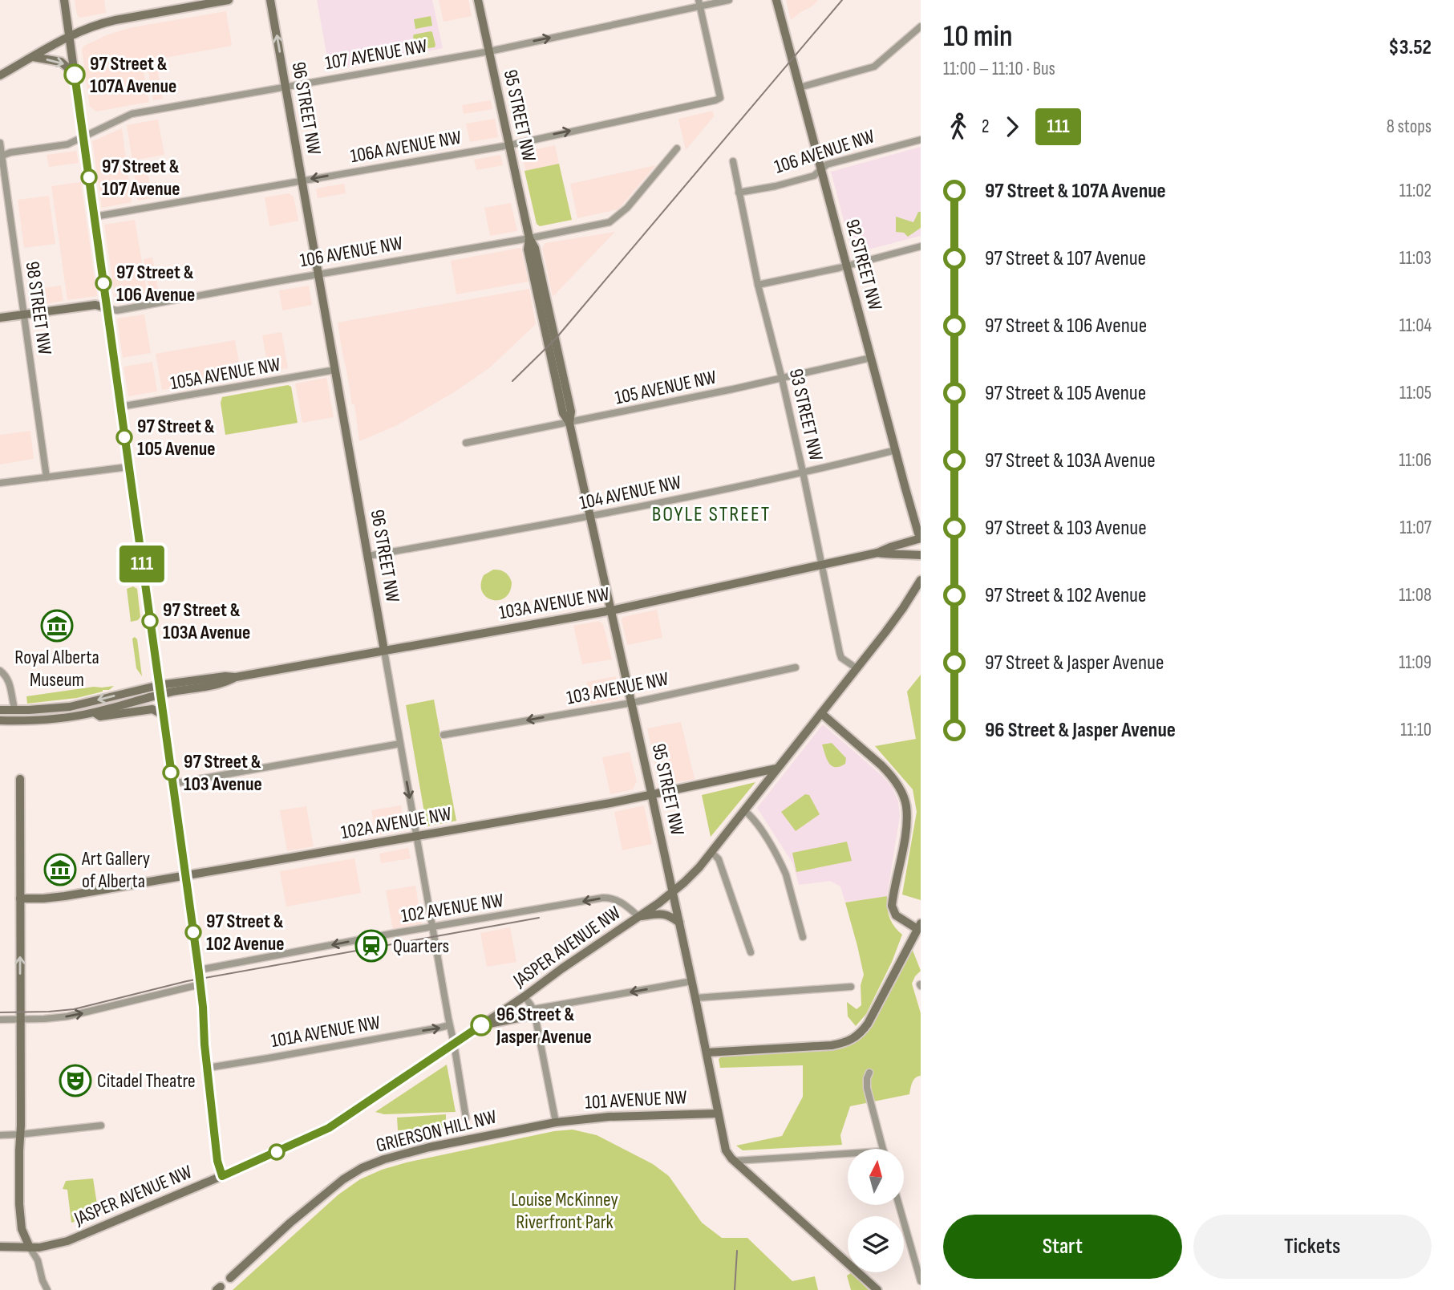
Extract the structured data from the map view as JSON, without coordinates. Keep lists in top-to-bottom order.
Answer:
{
  "streets": {
    "street": [
      "107 AVENUE NW",
      "96 STREET NW",
      "95 STREET NW",
      "106A AVENUE NW",
      "106 AVENUE NW",
      "92 STREET NW",
      "98 STREET NW",
      "105A AVENUE NW",
      "105 AVENUE NW",
      "93 STREET NW",
      "104 AVENUE NW",
      "103A AVENUE NW",
      "103 AVENUE NW",
      "102A AVENUE NW",
      "102 AVENUE NW",
      "JASPER AVENUE NW",
      "101A AVENUE NW",
      "101 AVENUE NW",
      "GRIERSON HILL NW"
    ]
  },
  "crossings": [
    ["107 AVENUE NW", "96 STREET NW"],
    ["107 AVENUE NW", "95 STREET NW"],
    ["107 AVENUE NW", "106A AVENUE NW"],
    ["107 AVENUE NW", "98 STREET NW"],
    ["96 STREET NW", "106A AVENUE NW"],
    ["96 STREET NW", "106 AVENUE NW"],
    ["96 STREET NW", "105A AVENUE NW"],
    ["96 STREET NW", "104 AVENUE NW"],
    ["96 STREET NW", "103A AVENUE NW"],
    ["96 STREET NW", "102A AVENUE NW"],
    ["96 STREET NW", "102 AVENUE NW"],
    ["96 STREET NW", "JASPER AVENUE NW"],
    ["96 STREET NW", "101A AVENUE NW"],
    ["95 STREET NW", "106A AVENUE NW"],
    ["95 STREET NW", "106 AVENUE NW"],
    ["95 STREET NW", "105 AVENUE NW"],
    ["95 STREET NW", "104 AVENUE NW"],
    ["95 STREET NW", "103A AVENUE NW"],
    ["95 STREET NW", "103 AVENUE NW"],
    ["95 STREET NW", "102A AVENUE NW"],
    ["95 STREET NW", "JASPER AVENUE NW"],
    ["95 STREET NW", "101 AVENUE NW"],
    ["106 AVENUE NW", "92 STREET NW"],
    ["106 AVENUE NW", "98 STREET NW"],
    ["106 AVENUE NW", "93 STREET NW"],
    ["92 STREET NW", "105 AVENUE NW"],
    ["92 STREET NW", "104 AVENUE NW"],
    ["92 STREET NW", "103A AVENUE NW"],
    ["105 AVENUE NW", "93 STREET NW"],
    ["93 STREET NW", "104 AVENUE NW"],
    ["93 STREET NW", "103A AVENUE NW"],
    ["93 STREET NW", "JASPER AVENUE NW"],
    ["102A AVENUE NW", "JASPER AVENUE NW"],
    ["102 AVENUE NW", "JASPER AVENUE NW"],
    ["101 AVENUE NW", "GRIERSON HILL NW"]
  ],
  "one_way": ["103 AVENUE NW", "102 AVENUE NW", "101A AVENUE NW"],
  "districts": ["BOYLE STREET"],
  "parks": ["Louise McKinney Riverfront Park"],
  "places": {
    "other": [
      "97 Street & 107A Avenue",
      "97 Street & 107 Avenue",
      "97 Street & 106 Avenue",
      "97 Street & 105 Avenue",
      "97 Street & 103A Avenue",
      "97 Street & 103 Avenue",
      "97 Street & 102 Avenue",
      "96 Street & Jasper Avenue"
    ],
    "museum": ["Royal Alberta Museum", "Art Gallery of Alberta"],
    "station": ["Quarters"],
    "theatre": ["Citadel Theatre"]
  },
  "lines": ["bus line 111"],
  "north": "top",
  "page": {
    "on_map": "111",
    "heading": ["10 min", "11:00 – 11:10 · Bus", "$3.52"],
    "legs": ["2", "111", "8 stops"],
    "list": [
      {
        "name": "97 Street & 107A Avenue",
        "value": "11:02"
      },
      {
        "name": "97 Street & 107 Avenue",
        "value": "11:03"
      },
      {
        "name": "97 Street & 106 Avenue",
        "value": "11:04"
      },
      {
        "name": "97 Street & 105 Avenue",
        "value": "11:05"
      },
      {
        "name": "97 Street & 103A Avenue",
        "value": "11:06"
      },
      {
        "name": "97 Street & 103 Avenue",
        "value": "11:07"
      },
      {
        "name": "97 Street & 102 Avenue",
        "value": "11:08"
      },
      {
        "name": "97 Street & Jasper Avenue",
        "value": "11:09"
      },
      {
        "name": "96 Street & Jasper Avenue",
        "value": "11:10"
      }
    ],
    "buttons": ["Start", "Tickets"]
  }
}
